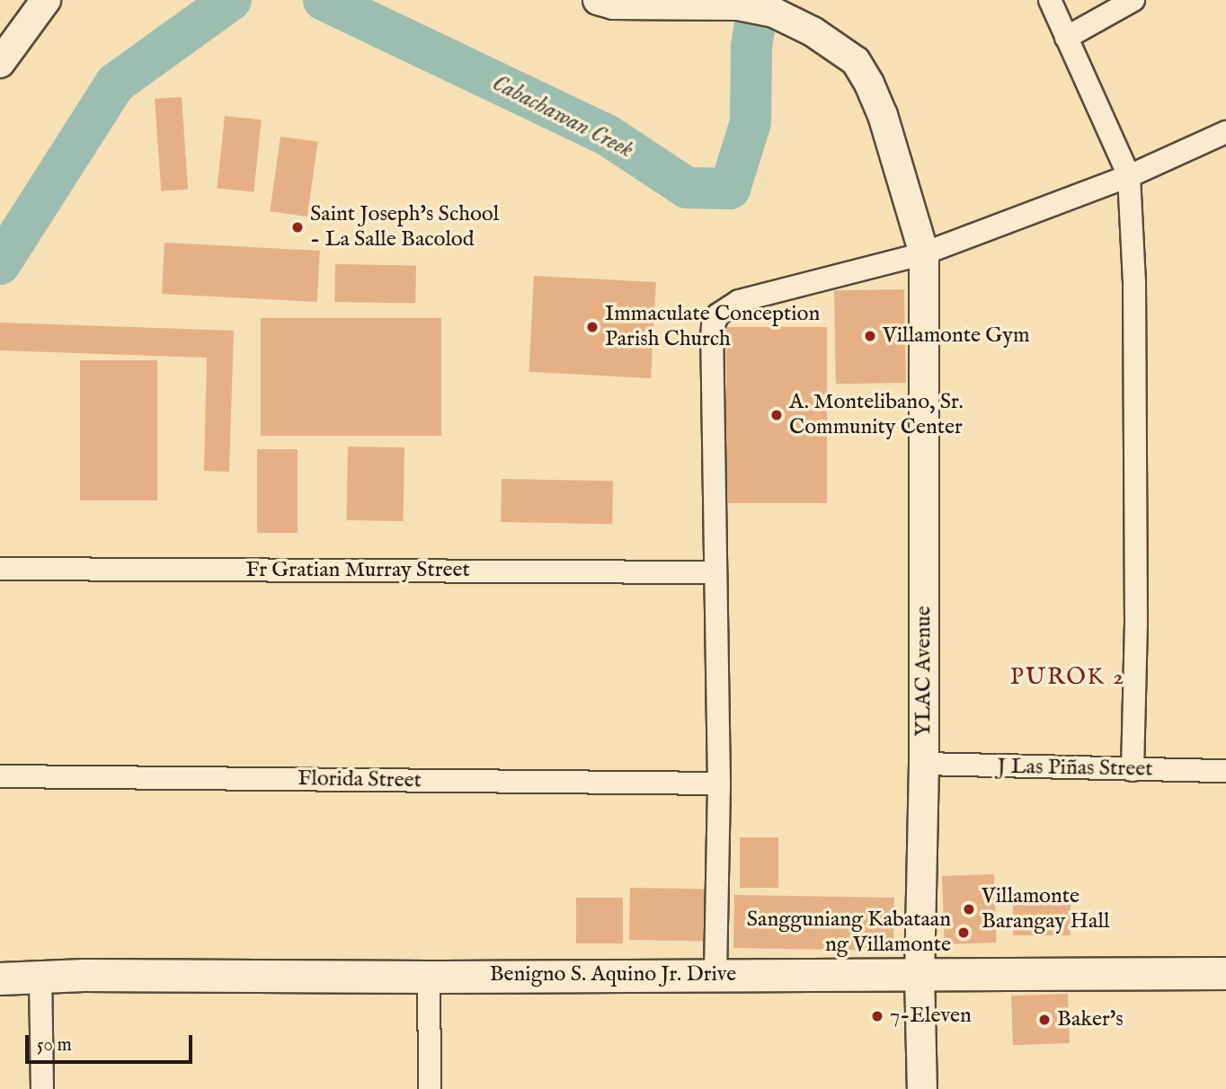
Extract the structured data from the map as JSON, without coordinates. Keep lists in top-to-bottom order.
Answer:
{
  "streets": {
    "main road": ["Benigno S. Aquino Jr. Drive"],
    "street": [
      "Fr Gratian Murray Street",
      "YLAC Avenue",
      "J Las Piñas Street",
      "Florida Street"
    ]
  },
  "crossings": [
    ["YLAC Avenue", "J Las Piñas Street"],
    ["YLAC Avenue", "Benigno S. Aquino Jr. Drive"]
  ],
  "districts": ["PUROK 2"],
  "water": ["Cabachawan Creek"],
  "places": [
    "Saint Joseph's School - La Salle Bacolod",
    "Immaculate Conception Parish Church",
    "Villamonte Gym",
    "A. Montelibano, Sr. Community Center",
    "Villamonte Barangay Hall",
    "Sangguniang Kabataan ng Villamonte",
    "7-Eleven",
    "Baker's"
  ],
  "scale_bar": "50 m"
}
